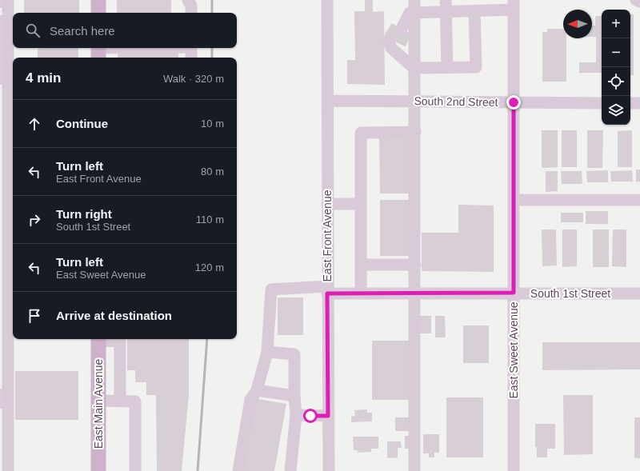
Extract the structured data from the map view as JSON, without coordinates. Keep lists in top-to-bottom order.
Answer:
{
  "streets": {
    "main road": ["East Main Avenue"],
    "street": [
      "South 2nd Street",
      "East Front Avenue",
      "South 1st Street",
      "East Sweet Avenue"
    ]
  },
  "crossings": [
    ["South 2nd Street", "East Front Avenue"],
    ["South 2nd Street", "East Sweet Avenue"],
    ["East Front Avenue", "South 1st Street"],
    ["South 1st Street", "East Sweet Avenue"]
  ],
  "north": "left",
  "page": {
    "map_buttons": ["+", "−"],
    "search": "Search here",
    "heading": ["4 min", "Walk · 320 m"],
    "list": [
      ["Continue", "10 m"],
      ["Turn left", "East Front Avenue", "80 m"],
      ["Turn right", "South 1st Street", "110 m"],
      ["Turn left", "East Sweet Avenue", "120 m"],
      "Arrive at destination"
    ]
  }
}
